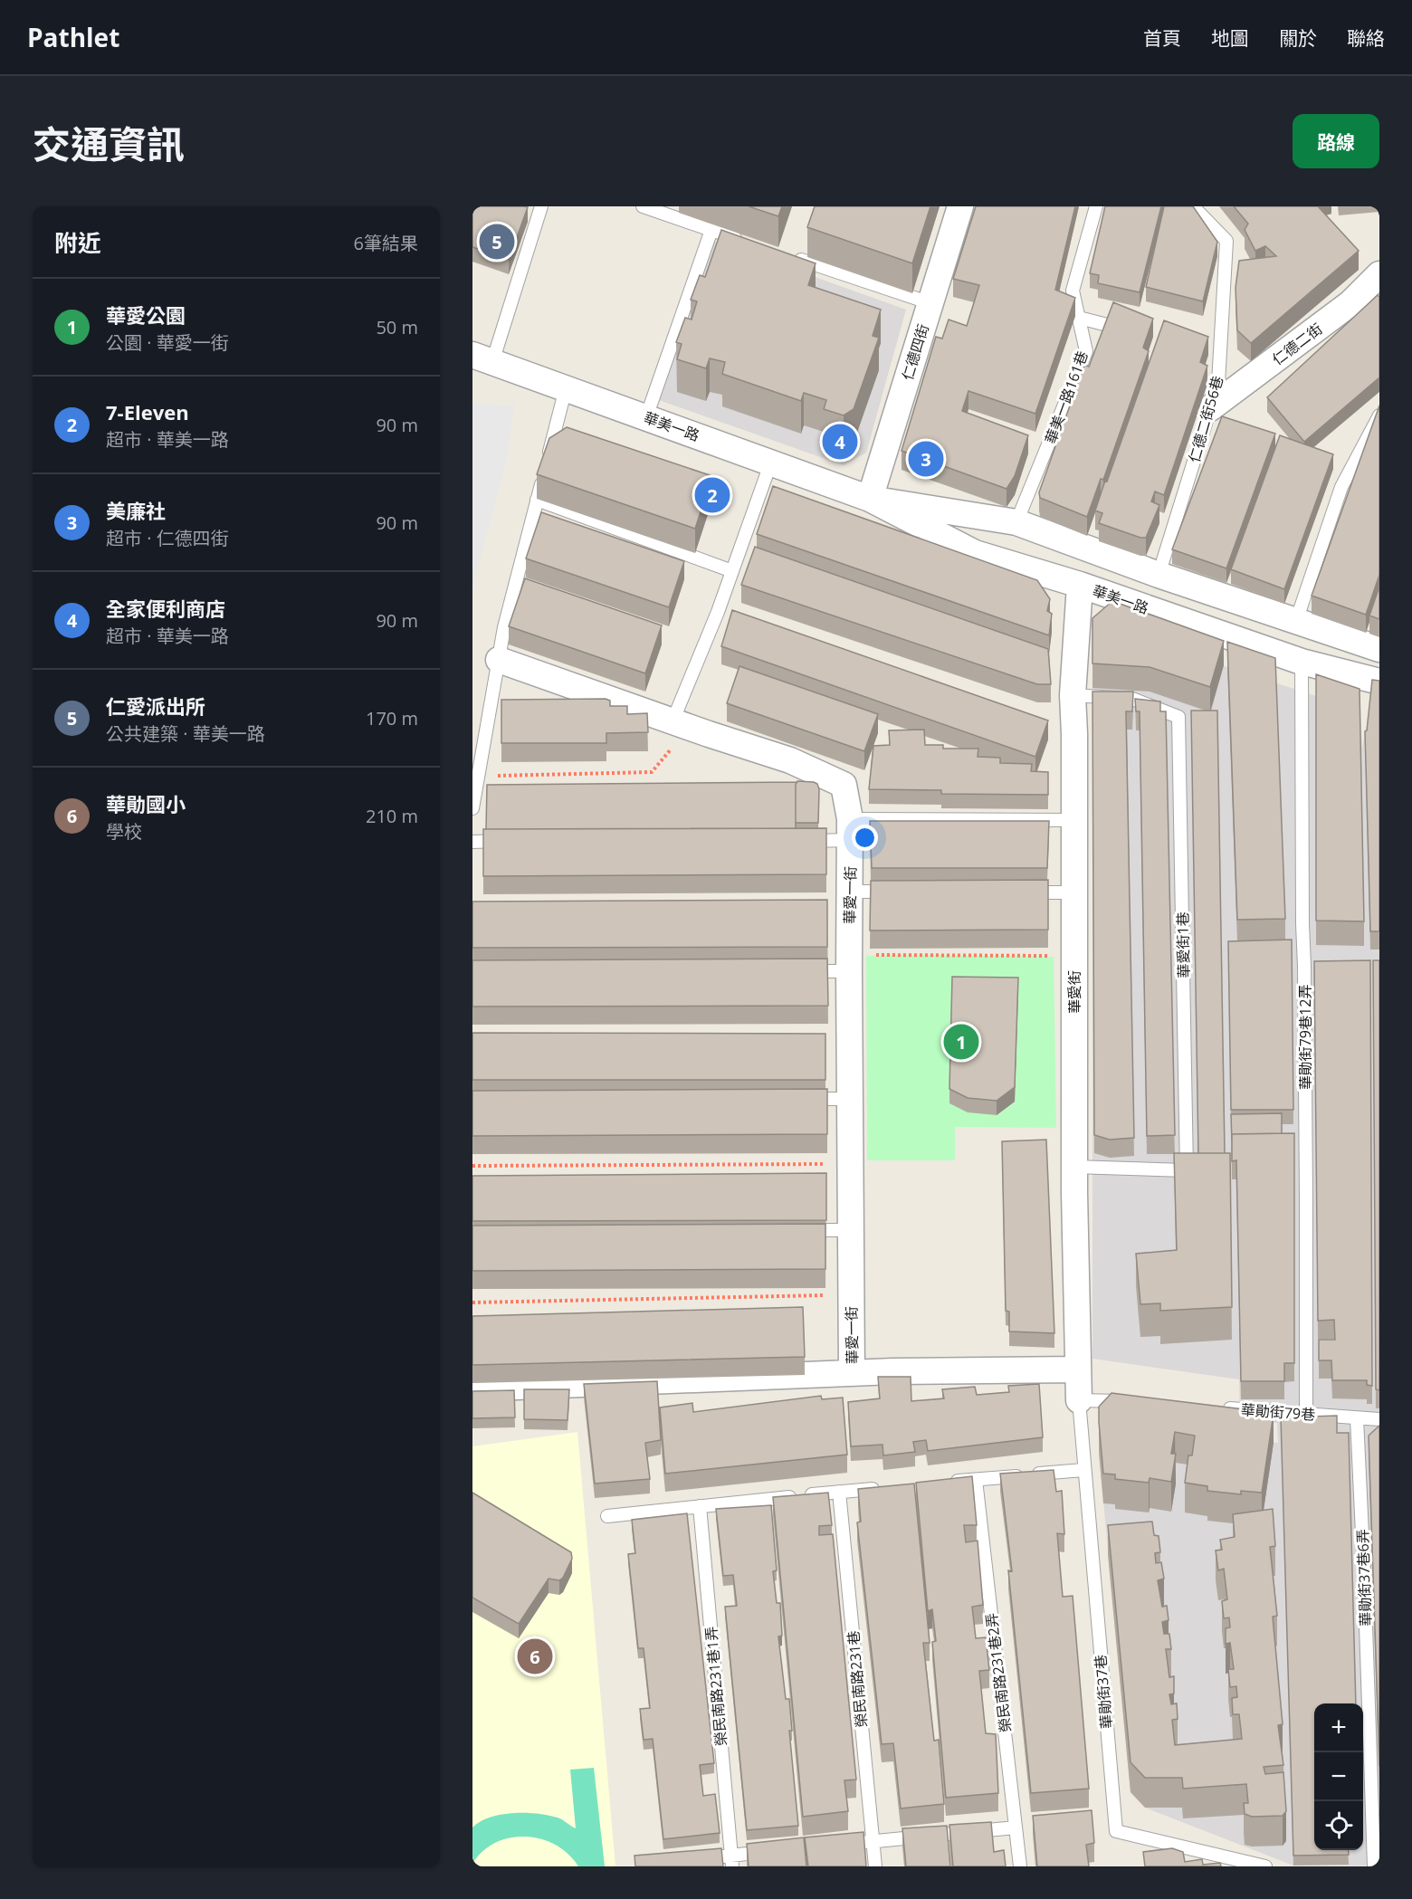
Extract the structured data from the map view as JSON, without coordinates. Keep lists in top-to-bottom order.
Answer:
{
  "streets": {
    "street": [
      "仁德二街",
      "仁德四街",
      "華美一路",
      "華愛一街",
      "華愛街"
    ],
    "lane": [
      "華美一路161巷",
      "仁德二街56巷",
      "華愛街1巷",
      "華勛街79巷12弄",
      "華勛街79巷",
      "華勛街37巷6弄",
      "榮民南路231巷2弄",
      "榮民南路231巷",
      "榮民南路231巷1弄",
      "華勛街37巷"
    ]
  },
  "crossings": [
    ["仁德二街", "仁德二街56巷"],
    ["仁德四街", "華美一路"],
    ["華美一路161巷", "華美一路"],
    ["仁德二街56巷", "華美一路"],
    ["華美一路", "華愛街"],
    ["華美一路", "華勛街79巷12弄"],
    ["華愛一街", "華愛街"],
    ["華愛街1巷", "華愛街"],
    ["華愛街", "華勛街37巷"],
    ["華勛街79巷12弄", "華勛街79巷"],
    ["華勛街79巷", "華勛街37巷6弄"]
  ],
  "page": {
    "header": "Pathlet",
    "nav": [
      "首頁",
      "地圖",
      "關於",
      "聯絡"
    ],
    "title": "交通資訊",
    "buttons": "路線",
    "heading": ["附近", "6筆結果"],
    "pins": [
      "5",
      "4",
      "3",
      "2",
      "1",
      "6"
    ],
    "list": [
      {
        "mark": "1",
        "name": "華愛公園",
        "note": "公園 · 華愛一街",
        "value": "50 m"
      },
      {
        "mark": "2",
        "name": "7-Eleven",
        "note": "超市 · 華美一路",
        "value": "90 m"
      },
      {
        "mark": "3",
        "name": "美廉社",
        "note": "超市 · 仁德四街",
        "value": "90 m"
      },
      {
        "mark": "4",
        "name": "全家便利商店",
        "note": "超市 · 華美一路",
        "value": "90 m"
      },
      {
        "mark": "5",
        "name": "仁愛派出所",
        "note": "公共建築 · 華美一路",
        "value": "170 m"
      },
      {
        "mark": "6",
        "name": "華勛國小",
        "note": "學校",
        "value": "210 m"
      }
    ],
    "map_buttons": ["+", "−"]
  }
}
